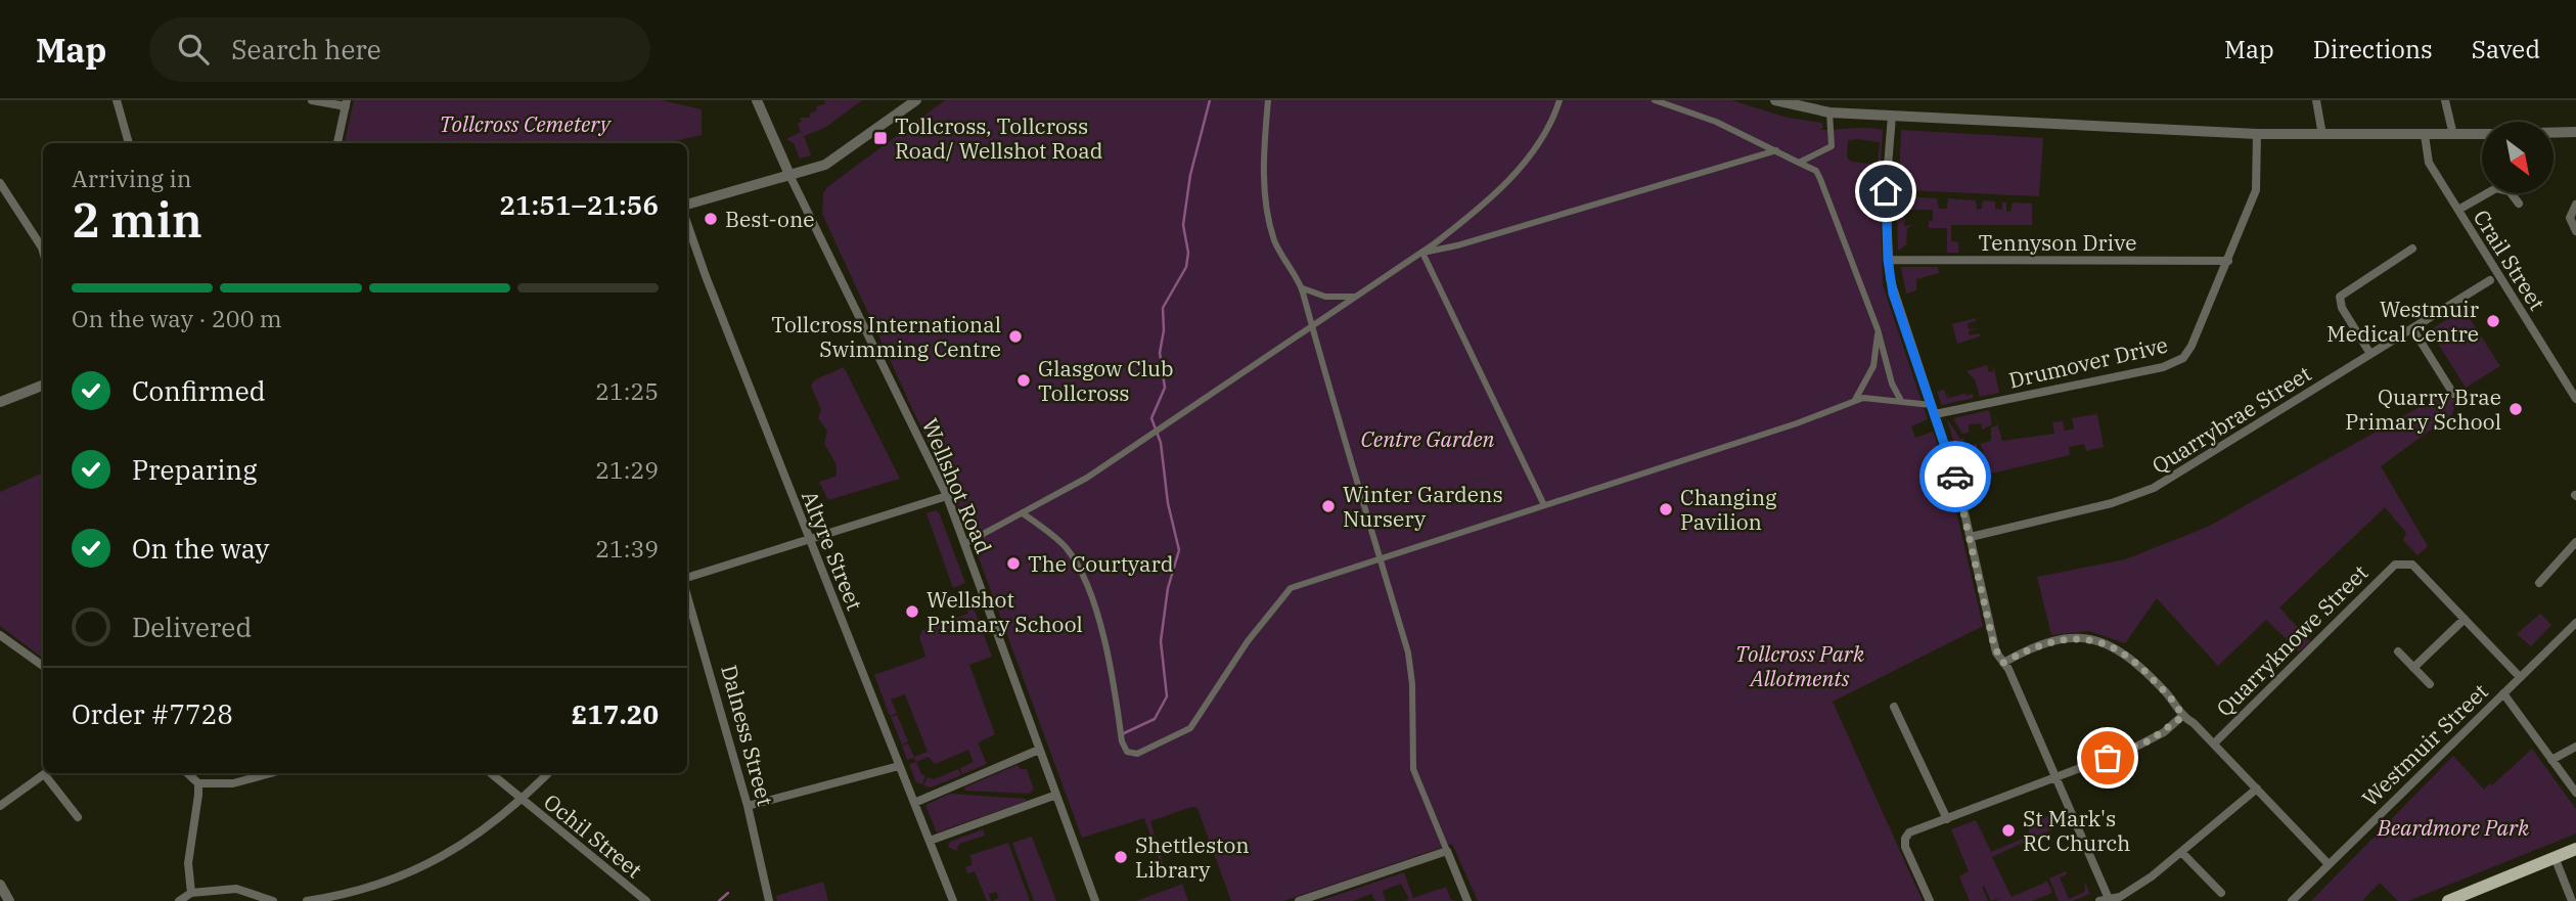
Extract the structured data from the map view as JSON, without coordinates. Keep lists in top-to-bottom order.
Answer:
{
  "streets": {
    "street": [
      "Tennyson Drive",
      "Crail Street",
      "Drumover Drive",
      "Quarrybrae Street",
      "Wellshot Road",
      "Altyre Street",
      "Quarryknowe Street",
      "Dalness Street",
      "Westmuir Street",
      "Ochil Street"
    ]
  },
  "crossings": [
    ["Tennyson Drive", "Drumover Drive"],
    ["Quarryknowe Street", "Westmuir Street"]
  ],
  "parks": [
    "Tollcross Cemetery",
    "Centre Garden",
    "Tollcross Park Allotments",
    "Beardmore Park"
  ],
  "places": {
    "transit": ["Tollcross, Tollcross Road/ Wellshot Road"],
    "other": [
      "Best-one",
      "Westmuir Medical Centre",
      "Tollcross International Swimming Centre",
      "Glasgow Club Tollcross",
      "Quarry Brae Primary School",
      "Winter Gardens Nursery",
      "Changing Pavilion",
      "The Courtyard",
      "Wellshot Primary School",
      "St Mark's RC Church",
      "Shettleston Library"
    ]
  },
  "north": "bottom right",
  "page": {
    "header": "Map",
    "search": "Search here",
    "nav": ["Map", "Directions", "Saved"],
    "heading": ["2 min", "Arriving in", "21:51–21:56"],
    "panel": ["Order #7728", "£17.20"],
    "bar": "On the way · 200 m",
    "list": [
      ["Confirmed", "21:25"],
      ["Preparing", "21:29"],
      ["On the way", "21:39"],
      "Delivered"
    ]
  }
}
